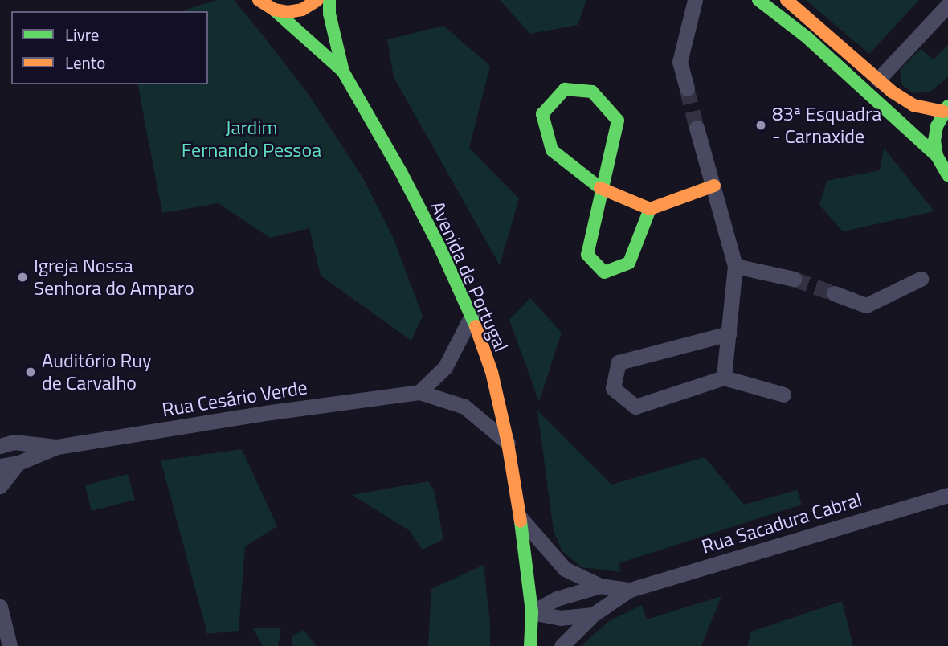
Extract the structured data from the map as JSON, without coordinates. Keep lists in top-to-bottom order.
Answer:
{
  "streets": {
    "street": ["Avenida de Portugal", "Rua Cesário Verde", "Rua Sacadura Cabral"]
  },
  "crossings": [
    ["Avenida de Portugal", "Rua Cesário Verde"],
    ["Avenida de Portugal", "Rua Sacadura Cabral"]
  ],
  "parks": ["Jardim Fernando Pessoa"],
  "places": ["83ª Esquadra - Carnaxide", "Igreja Nossa Senhora do Amparo", "Auditório Ruy de Carvalho"],
  "legend": ["Livre", "Lento"]
}
